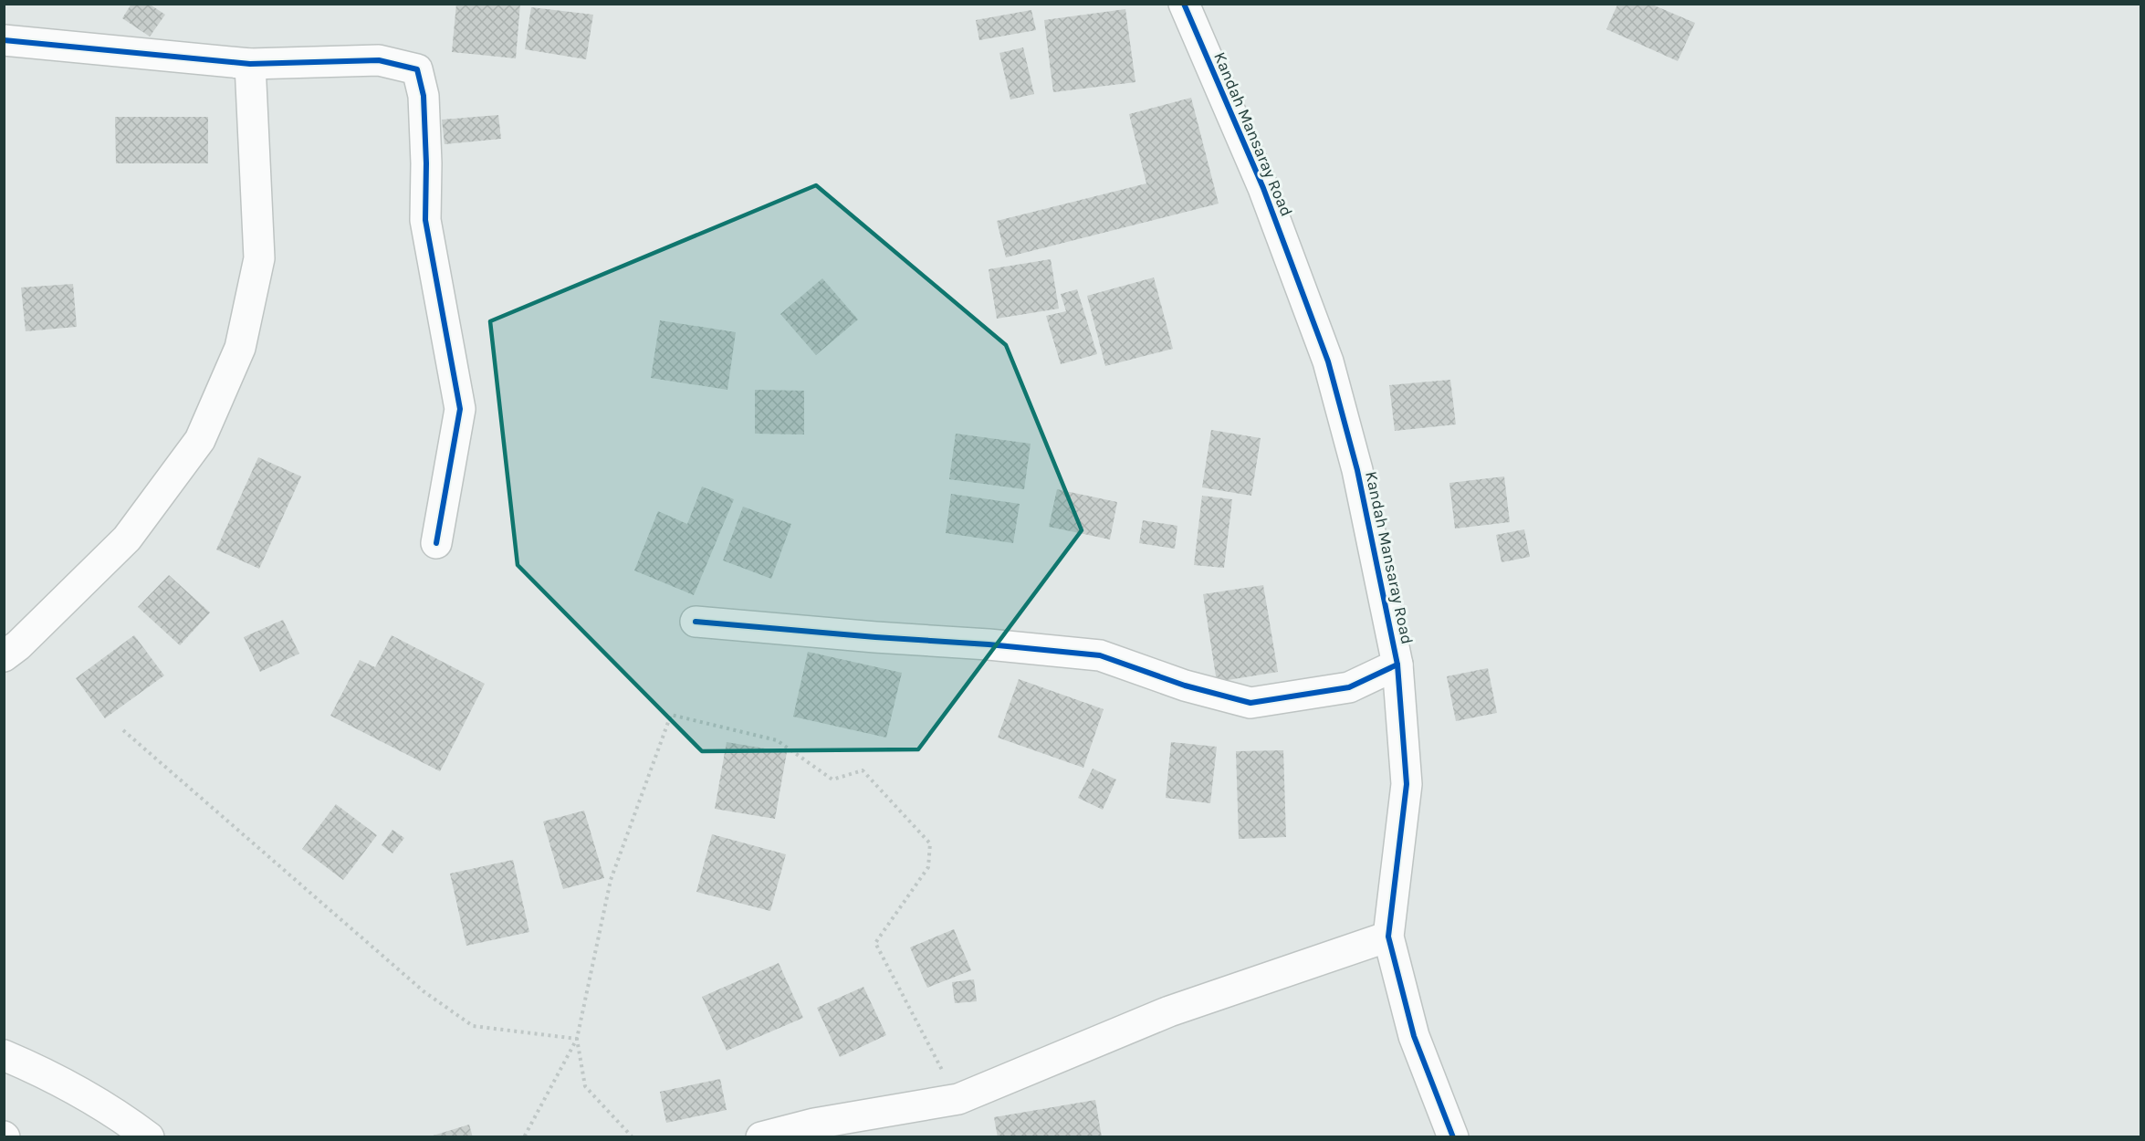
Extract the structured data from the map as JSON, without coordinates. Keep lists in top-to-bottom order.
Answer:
{
  "streets": {
    "street": ["Kandah Mansaray Road"]
  }
}
